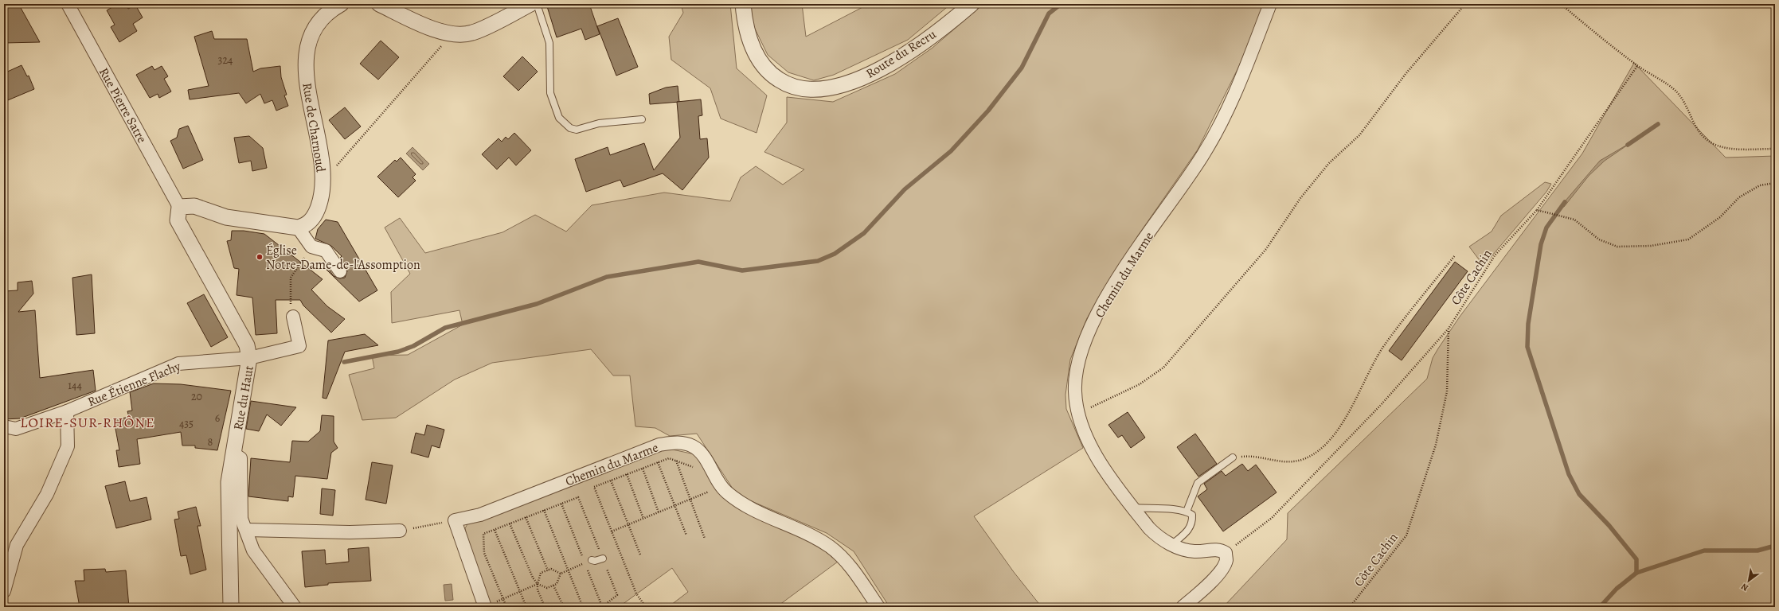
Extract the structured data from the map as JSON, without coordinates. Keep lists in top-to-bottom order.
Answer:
{
  "streets": {
    "street": [
      "Route du Recru",
      "Rue Pierre Satre",
      "Rue de Charnoud",
      "Chemin du Marme",
      "Rue Étienne Flachy",
      "Rue du Haut"
    ],
    "path": ["Côte Cachin"]
  },
  "crossings": [
    ["Rue Pierre Satre", "Rue du Haut"],
    ["Rue Étienne Flachy", "Rue du Haut"]
  ],
  "districts": ["LOIRE-SUR-RHÔNE"],
  "places": ["Église Notre-Dame-de-l'Assomption"],
  "house_numbers": [
    "324",
    "144",
    "20",
    "6",
    "435",
    "8"
  ],
  "north": "bottom left"
}
